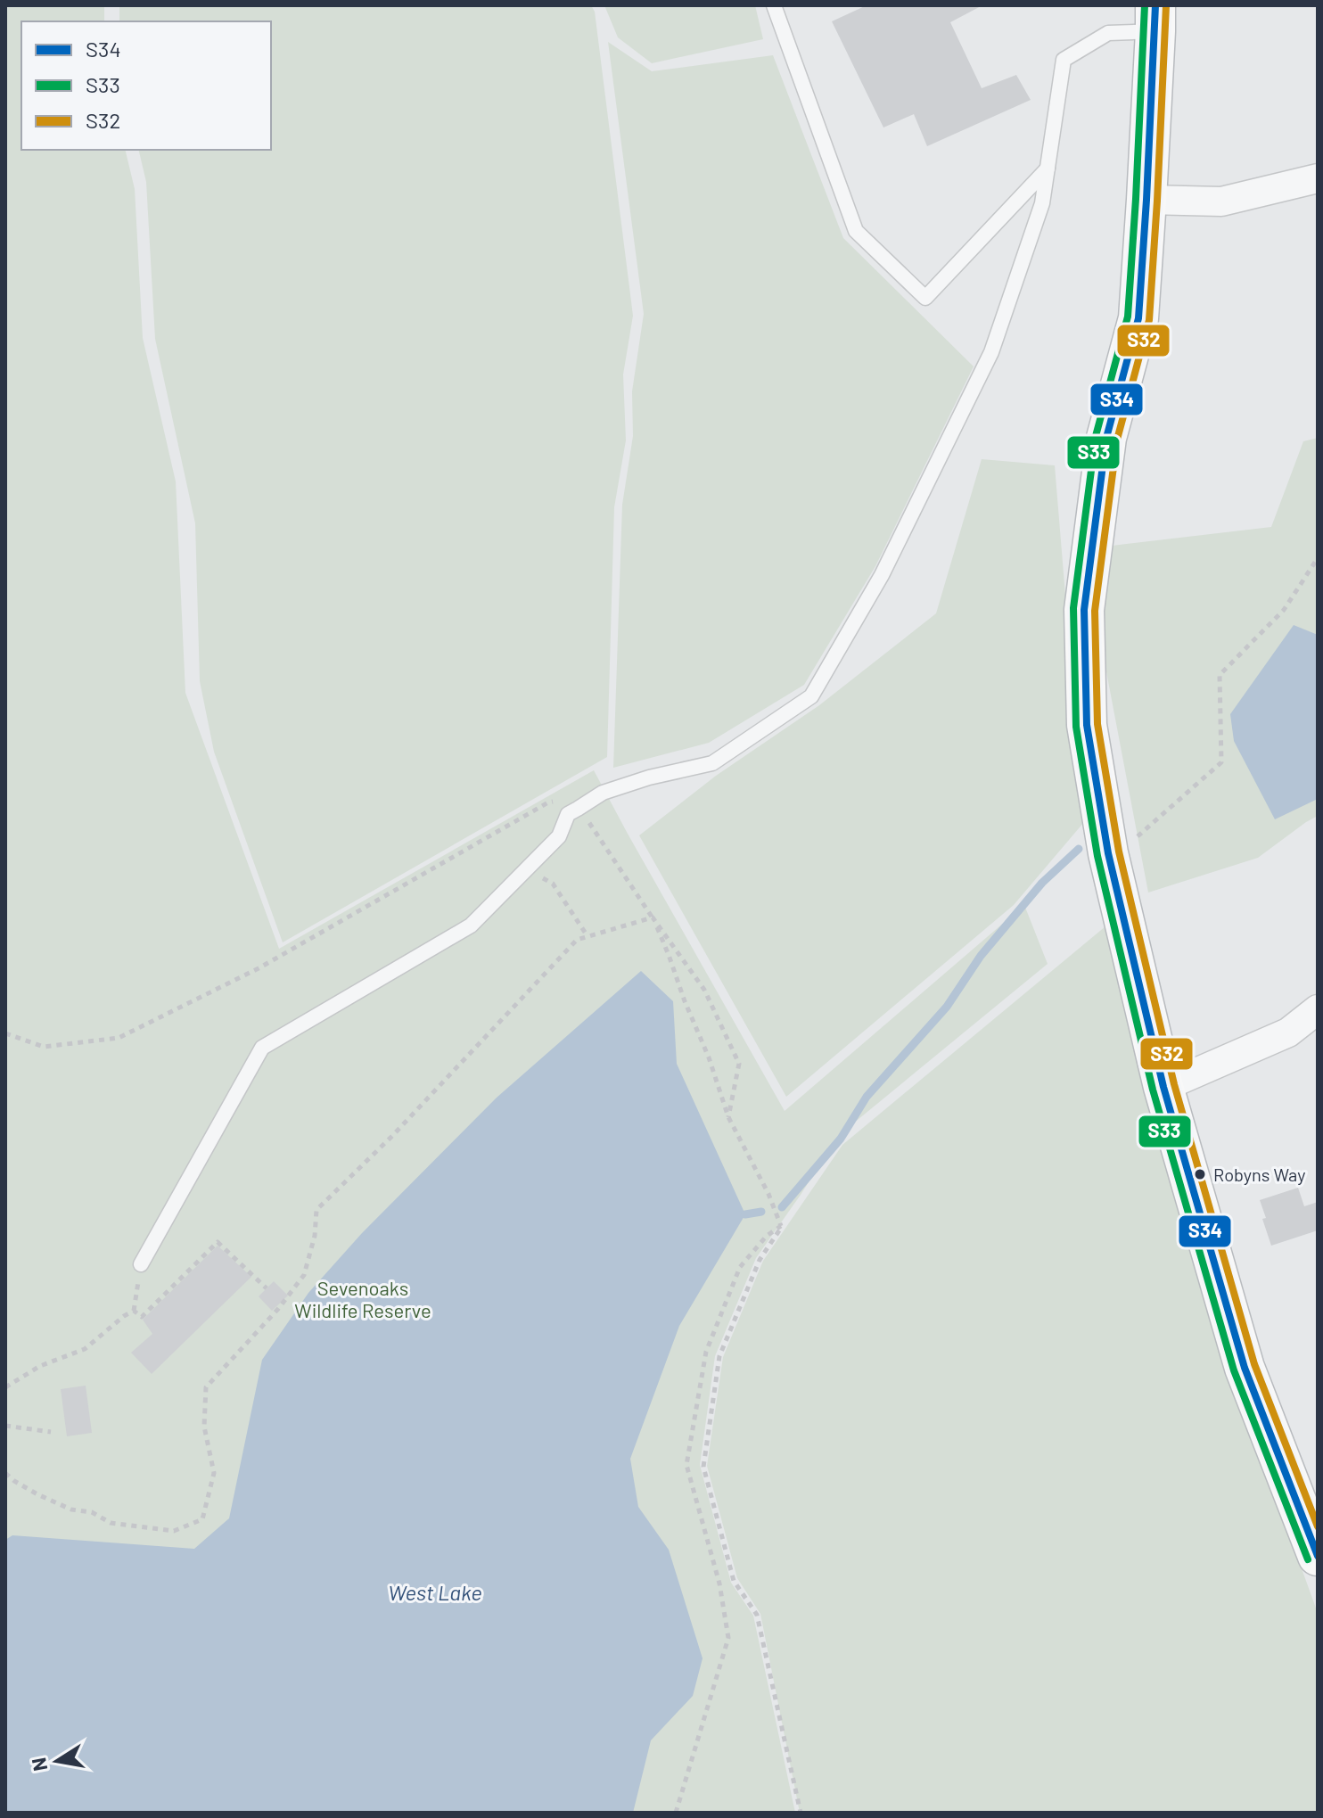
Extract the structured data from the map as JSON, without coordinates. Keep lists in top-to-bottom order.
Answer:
{
  "water": ["West Lake"],
  "parks": ["Sevenoaks Wildlife Reserve"],
  "places": ["Robyns Way"],
  "lines": ["transit line S34", "transit line S33", "transit line S32"],
  "legend": ["S34", "S33", "S32"],
  "north": "left"
}
